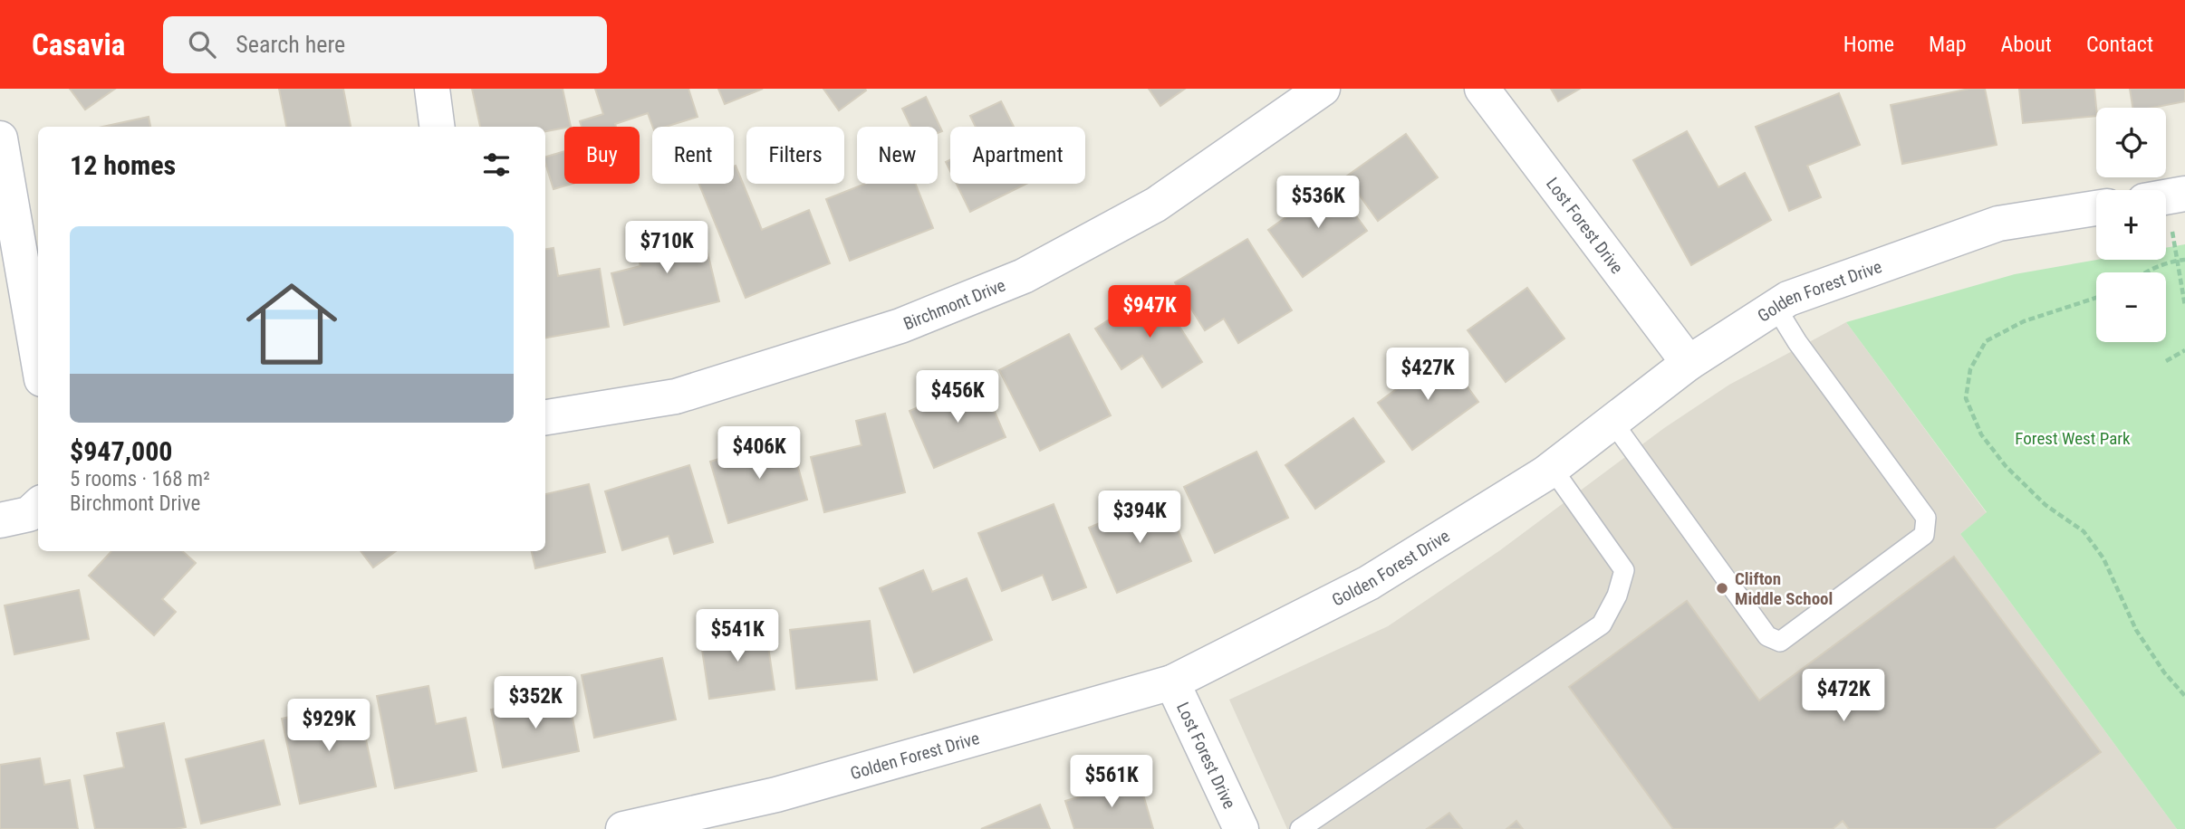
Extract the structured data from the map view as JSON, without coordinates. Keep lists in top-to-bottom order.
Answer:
{
  "streets": {
    "street": ["Lost Forest Drive", "Golden Forest Drive", "Birchmont Drive"]
  },
  "crossings": [
    ["Lost Forest Drive", "Golden Forest Drive"]
  ],
  "parks": ["Forest West Park"],
  "places": ["Clifton Middle School"],
  "page": {
    "header": "Casavia",
    "search": "Search here",
    "nav": [
      "Home",
      "Map",
      "About",
      "Contact"
    ],
    "map_buttons": ["+", "−"],
    "chip": [
      "Buy",
      "Rent",
      "Filters",
      "New",
      "Apartment"
    ],
    "heading": "12 homes",
    "price": [
      "$536K",
      "$710K",
      "$947K",
      "$427K",
      "$456K",
      "$406K",
      "$394K",
      "$541K",
      "$472K",
      "$352K",
      "$929K",
      "$561K"
    ],
    "list": [
      {
        "name": "$947,000",
        "note": "5 rooms · 168 m² · Birchmont Drive"
      }
    ]
  }
}
